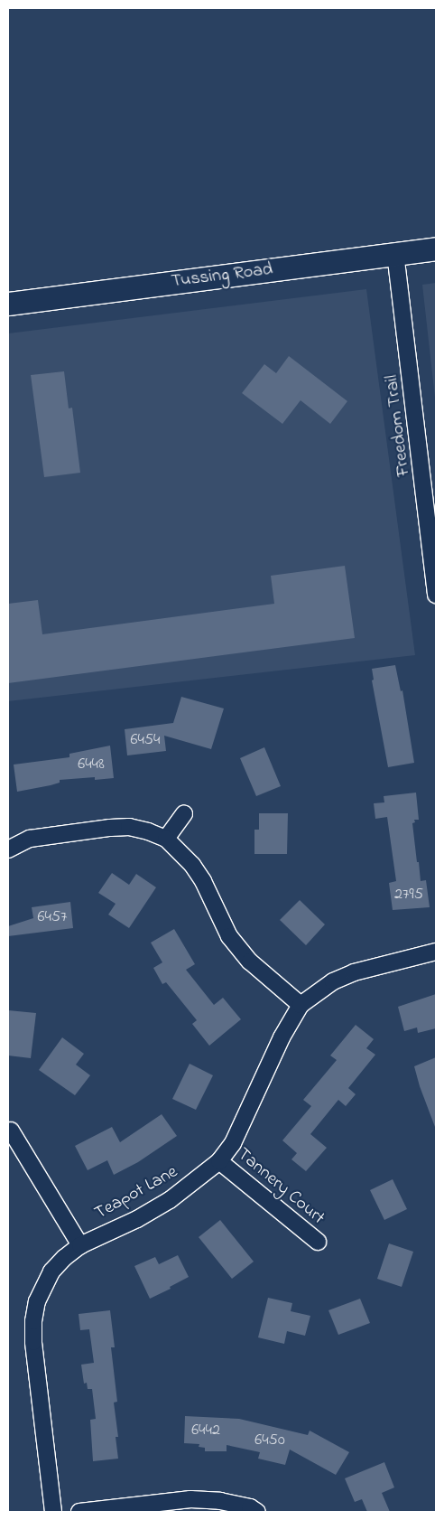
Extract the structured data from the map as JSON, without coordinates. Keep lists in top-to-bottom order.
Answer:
{
  "streets": {
    "main road": ["Tussing Road"],
    "street": ["Freedom Trail", "Tannery Court", "Teapot Lane"]
  },
  "crossings": [
    ["Tussing Road", "Freedom Trail"],
    ["Tannery Court", "Teapot Lane"]
  ],
  "house_numbers": [
    "6454",
    "6448",
    "2795",
    "6457",
    "6442",
    "6450"
  ]
}
